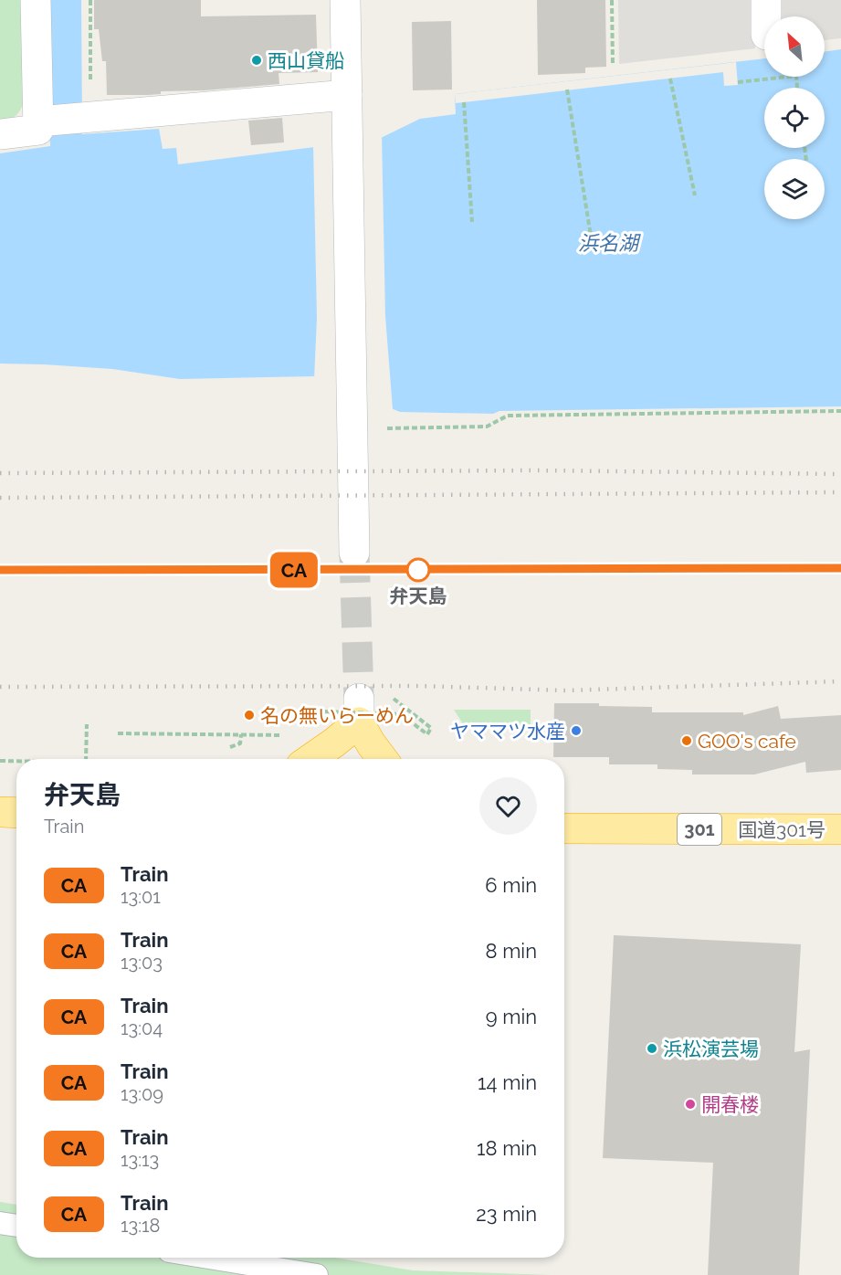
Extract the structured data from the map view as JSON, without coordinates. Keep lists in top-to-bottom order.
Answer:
{
  "streets": {
    "highway": ["301", "国道301号"]
  },
  "water": ["浜名湖"],
  "places": [
    "西山貸船",
    "弁天島",
    "名の無いらーめん",
    "ヤママツ水産",
    "GOO's cafe",
    "浜松演芸場",
    "開春楼"
  ],
  "north": "top left",
  "page": {
    "on_map": "CA",
    "heading": ["弁天島", "Train"],
    "list": [
      {
        "mark": "CA",
        "name": "Train",
        "note": "13:01",
        "value": "6 min"
      },
      {
        "mark": "CA",
        "name": "Train",
        "note": "13:03",
        "value": "8 min"
      },
      {
        "mark": "CA",
        "name": "Train",
        "note": "13:04",
        "value": "9 min"
      },
      {
        "mark": "CA",
        "name": "Train",
        "note": "13:09",
        "value": "14 min"
      },
      {
        "mark": "CA",
        "name": "Train",
        "note": "13:13",
        "value": "18 min"
      },
      {
        "mark": "CA",
        "name": "Train",
        "note": "13:18",
        "value": "23 min"
      }
    ]
  }
}
